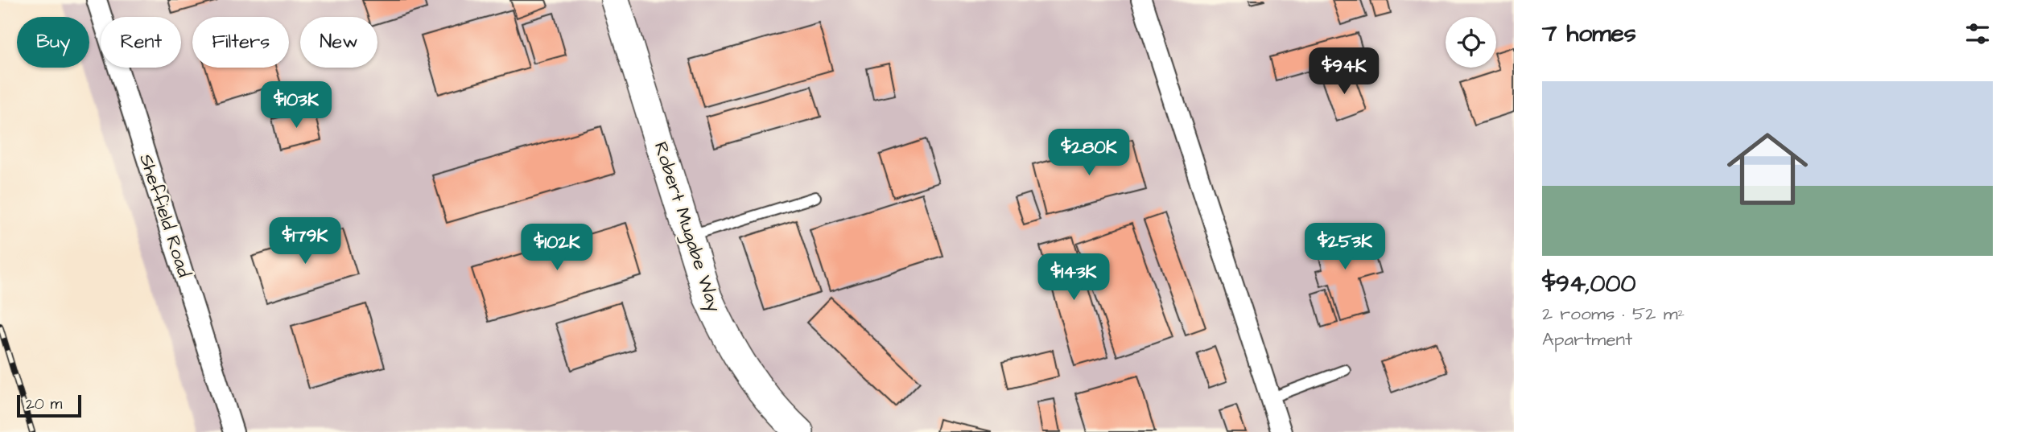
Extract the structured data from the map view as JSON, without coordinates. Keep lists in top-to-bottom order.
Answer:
{
  "streets": {
    "street": ["Sheffield Road", "Robert Mugabe Way"]
  },
  "scale_bar": "20 m",
  "page": {
    "heading": "7 homes",
    "chip": [
      "Buy",
      "Rent",
      "Filters",
      "New"
    ],
    "price": [
      "$94K",
      "$103K",
      "$280K",
      "$179K",
      "$253K",
      "$102K",
      "$143K"
    ],
    "list": [
      {
        "name": "$94,000",
        "note": "2 rooms · 52 m² · Apartment"
      }
    ],
    "scale": "20 m"
  }
}
